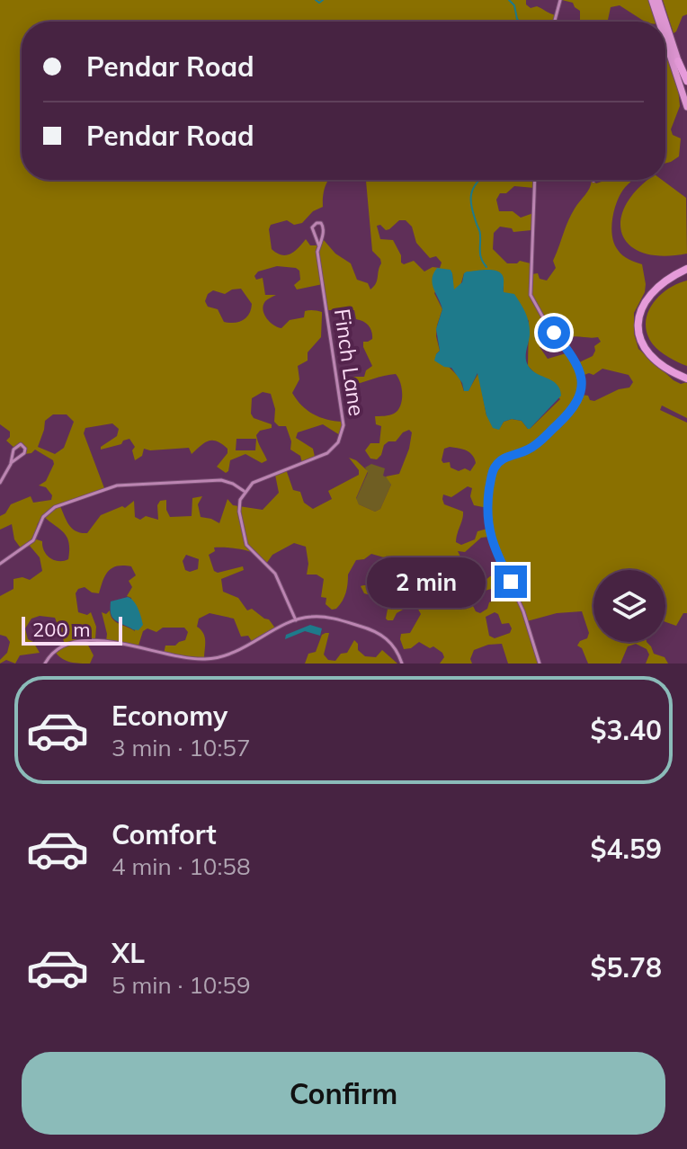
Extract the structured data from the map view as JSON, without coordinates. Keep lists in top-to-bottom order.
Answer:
{
  "streets": {
    "street": ["Finch Lane"]
  },
  "scale_bar": "200 m",
  "page": {
    "banner": ["Pendar Road", "Pendar Road"],
    "bubble": "2 min",
    "scale": "200 m",
    "list": [
      {
        "name": "Economy",
        "note": "3 min · 10:57",
        "value": "$3.40"
      },
      {
        "name": "Comfort",
        "note": "4 min · 10:58",
        "value": "$4.59"
      },
      {
        "name": "XL",
        "note": "5 min · 10:59",
        "value": "$5.78"
      }
    ],
    "buttons": "Confirm"
  }
}
